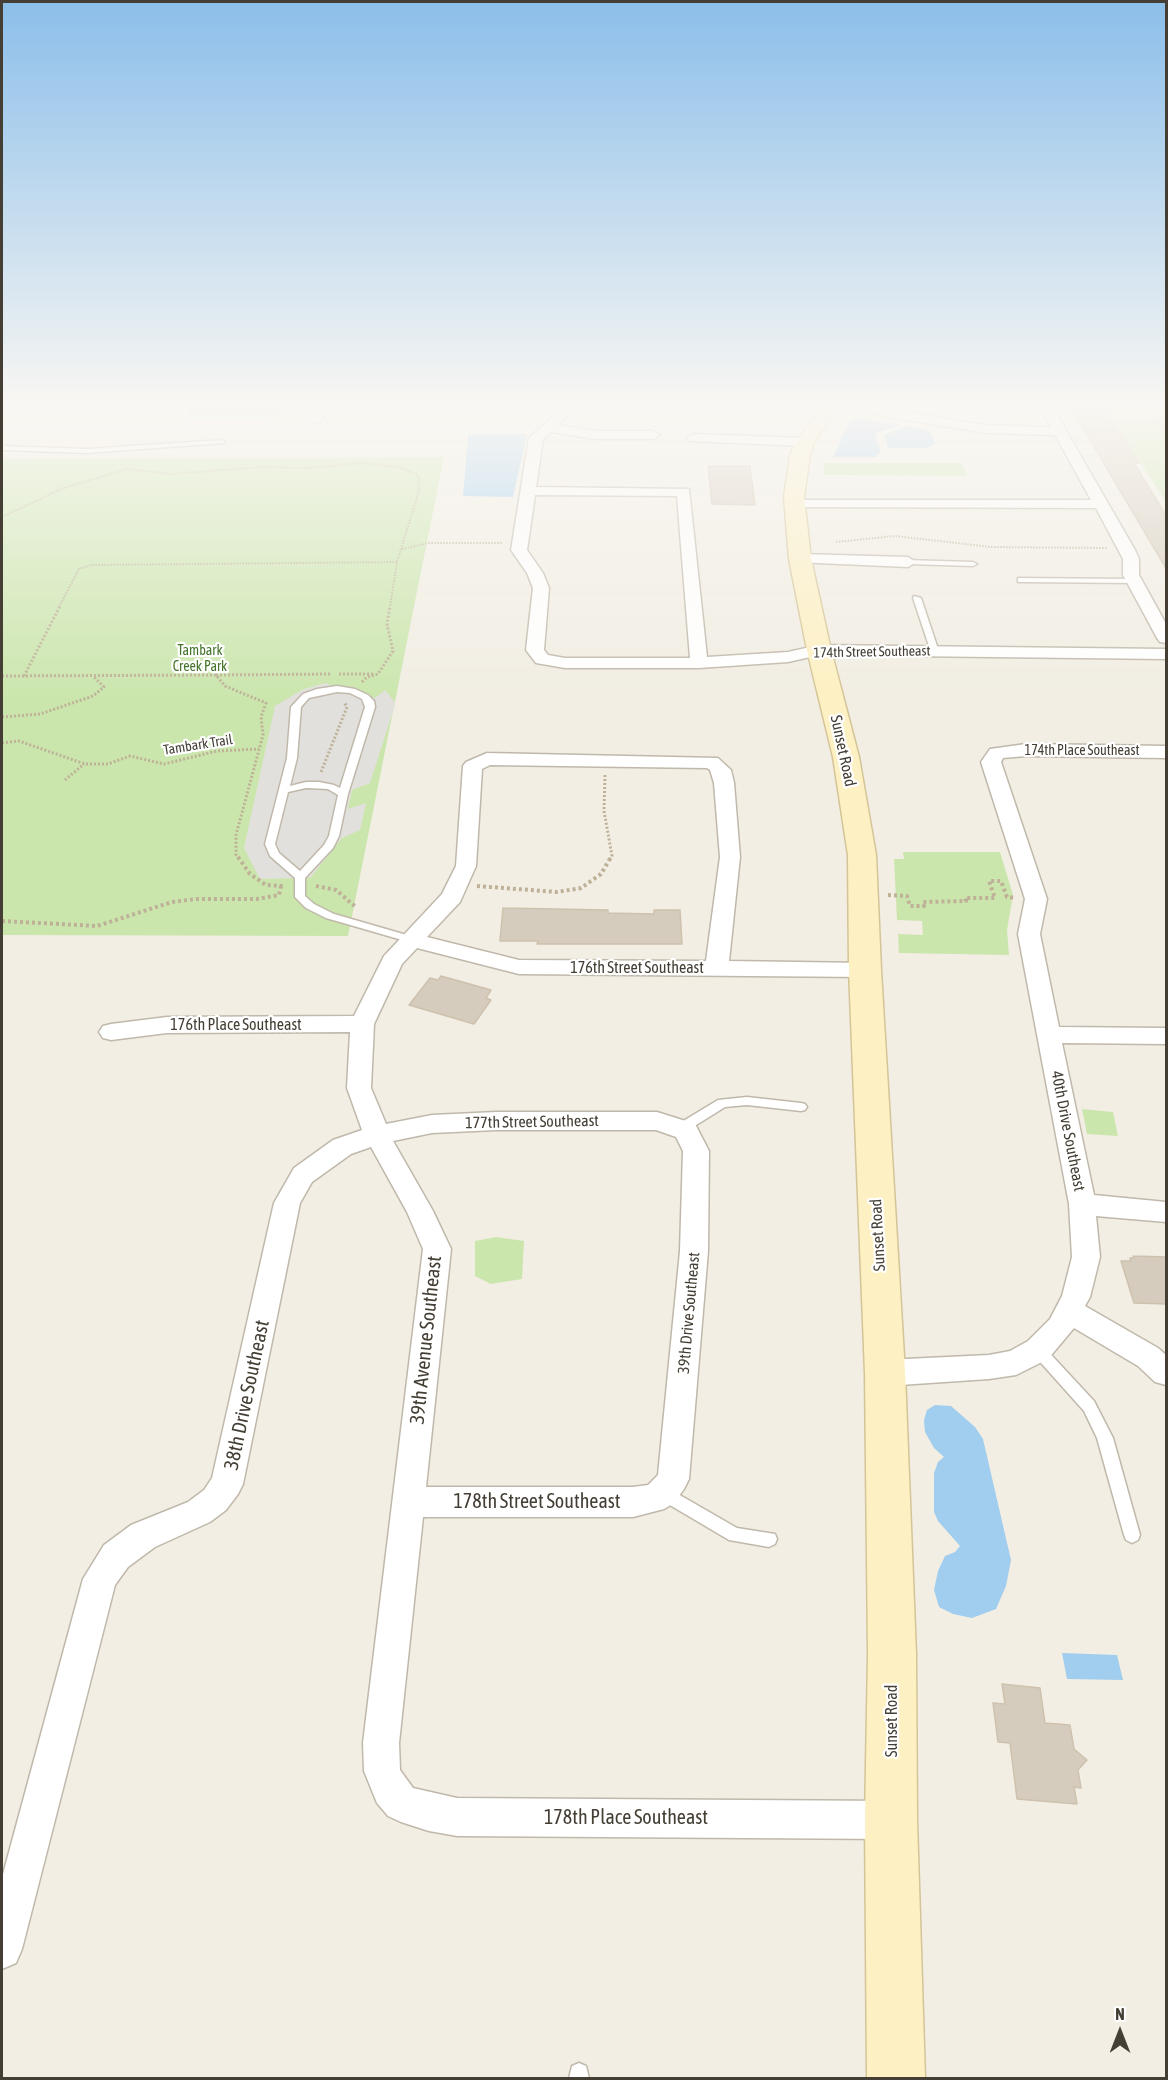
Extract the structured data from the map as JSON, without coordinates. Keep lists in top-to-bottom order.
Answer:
{
  "streets": {
    "street": [
      "174th Street Southeast",
      "Sunset Road",
      "174th Place Southeast",
      "176th Street Southeast",
      "176th Place Southeast",
      "177th Street Southeast",
      "40th Drive Southeast",
      "39th Drive Southeast",
      "39th Avenue Southeast",
      "38th Drive Southeast",
      "178th Street Southeast",
      "178th Place Southeast"
    ],
    "path": ["Tambark Trail"]
  },
  "crossings": [
    ["174th Street Southeast", "Sunset Road"],
    ["Sunset Road", "176th Street Southeast"],
    ["Sunset Road", "40th Drive Southeast"],
    ["Sunset Road", "178th Place Southeast"],
    ["174th Place Southeast", "40th Drive Southeast"],
    ["176th Street Southeast", "39th Avenue Southeast"],
    ["176th Place Southeast", "39th Avenue Southeast"],
    ["177th Street Southeast", "39th Drive Southeast"],
    ["177th Street Southeast", "39th Avenue Southeast"],
    ["177th Street Southeast", "38th Drive Southeast"],
    ["39th Drive Southeast", "178th Street Southeast"],
    ["39th Avenue Southeast", "38th Drive Southeast"],
    ["39th Avenue Southeast", "178th Street Southeast"],
    ["39th Avenue Southeast", "178th Place Southeast"]
  ],
  "parks": ["Tambark Creek Park"],
  "north": "top"
}
